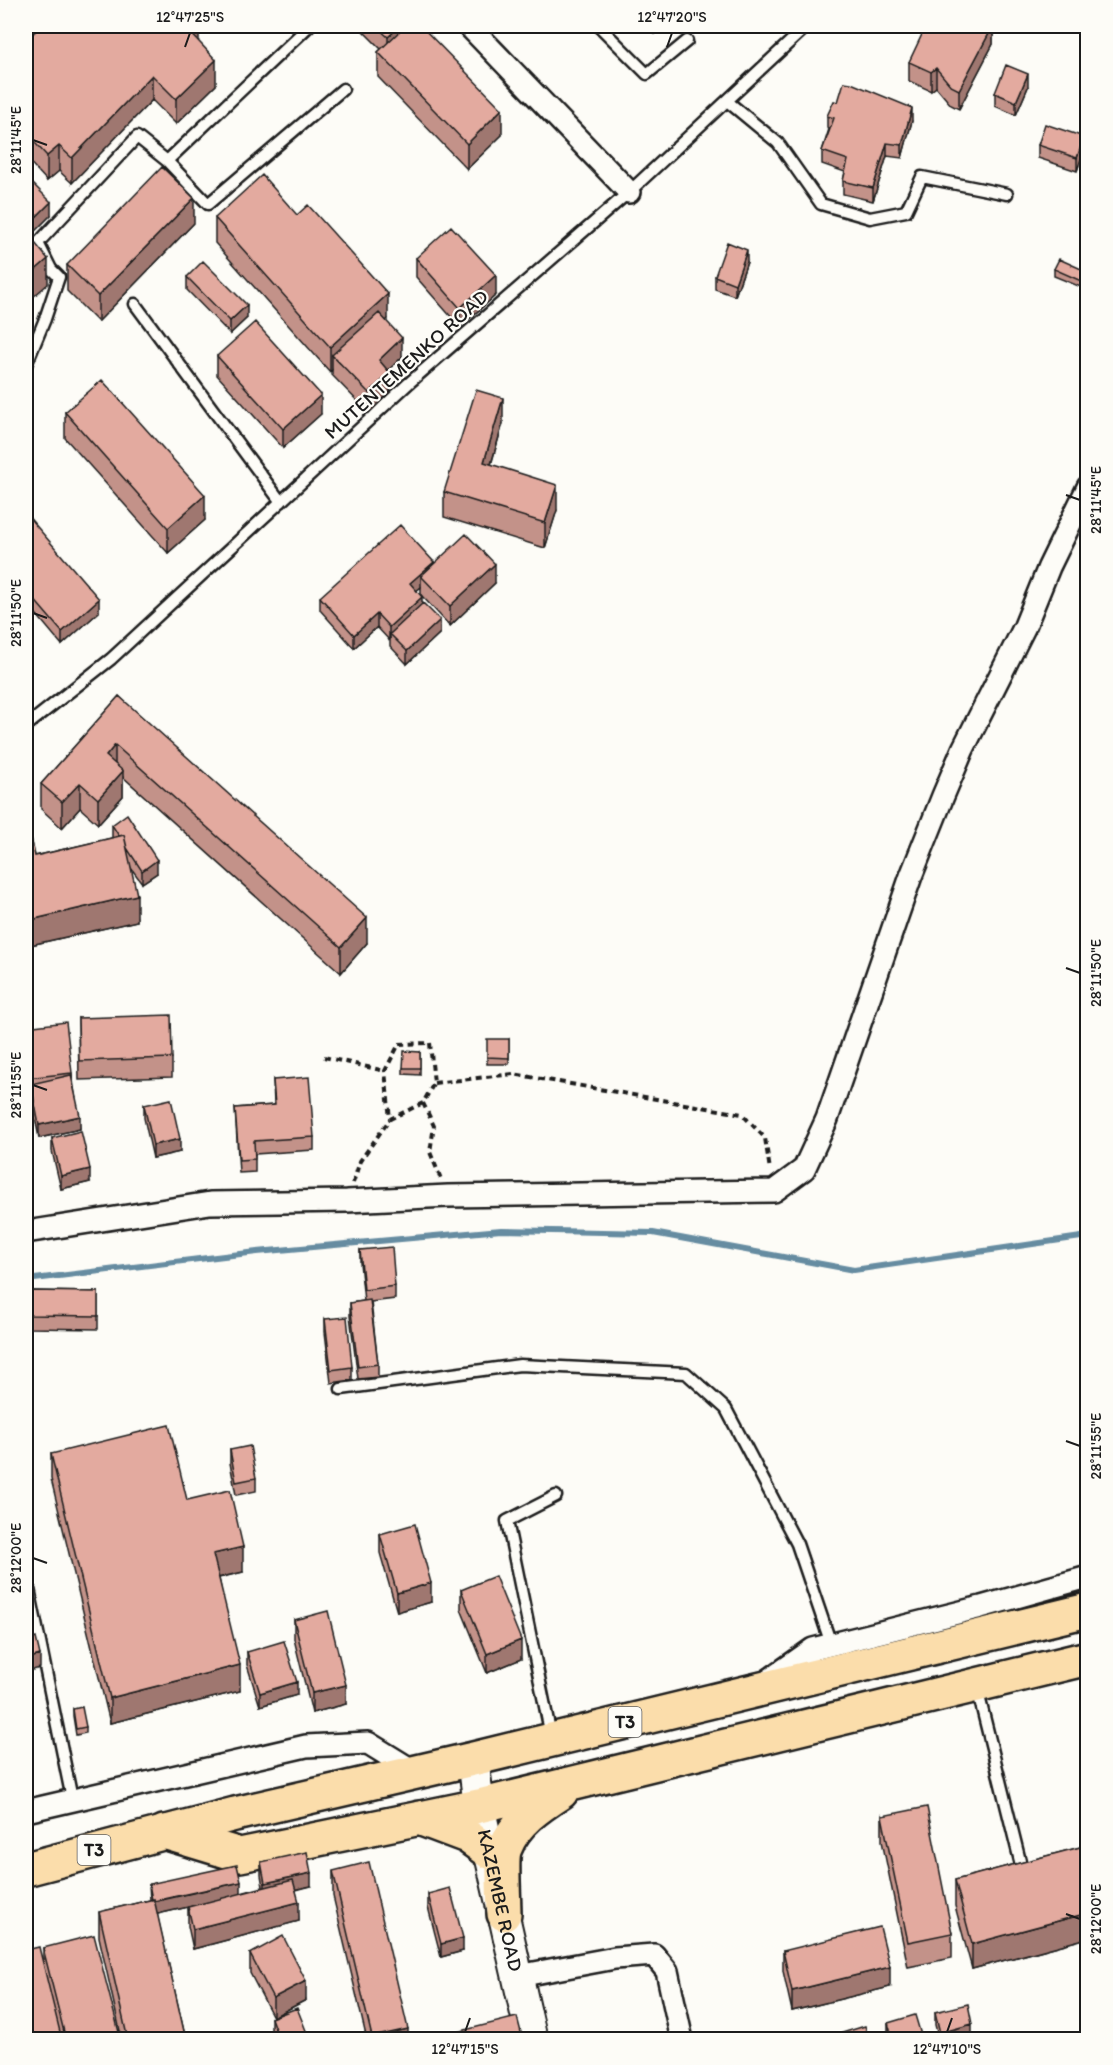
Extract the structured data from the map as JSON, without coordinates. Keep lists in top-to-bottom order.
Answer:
{
  "streets": {
    "highway": ["T3"],
    "main road": ["KAZEMBE ROAD"],
    "lane": ["MUTENTEMENKO ROAD"]
  },
  "crossings": [
    ["T3", "KAZEMBE ROAD"]
  ],
  "coordinates": [
    "12°47'25\"S",
    "12°47'20\"S",
    "28°11'45\"E",
    "28°11'50\"E",
    "28°11'55\"E",
    "28°12'00\"E",
    "12°47'15\"S",
    "12°47'10\"S"
  ]
}
